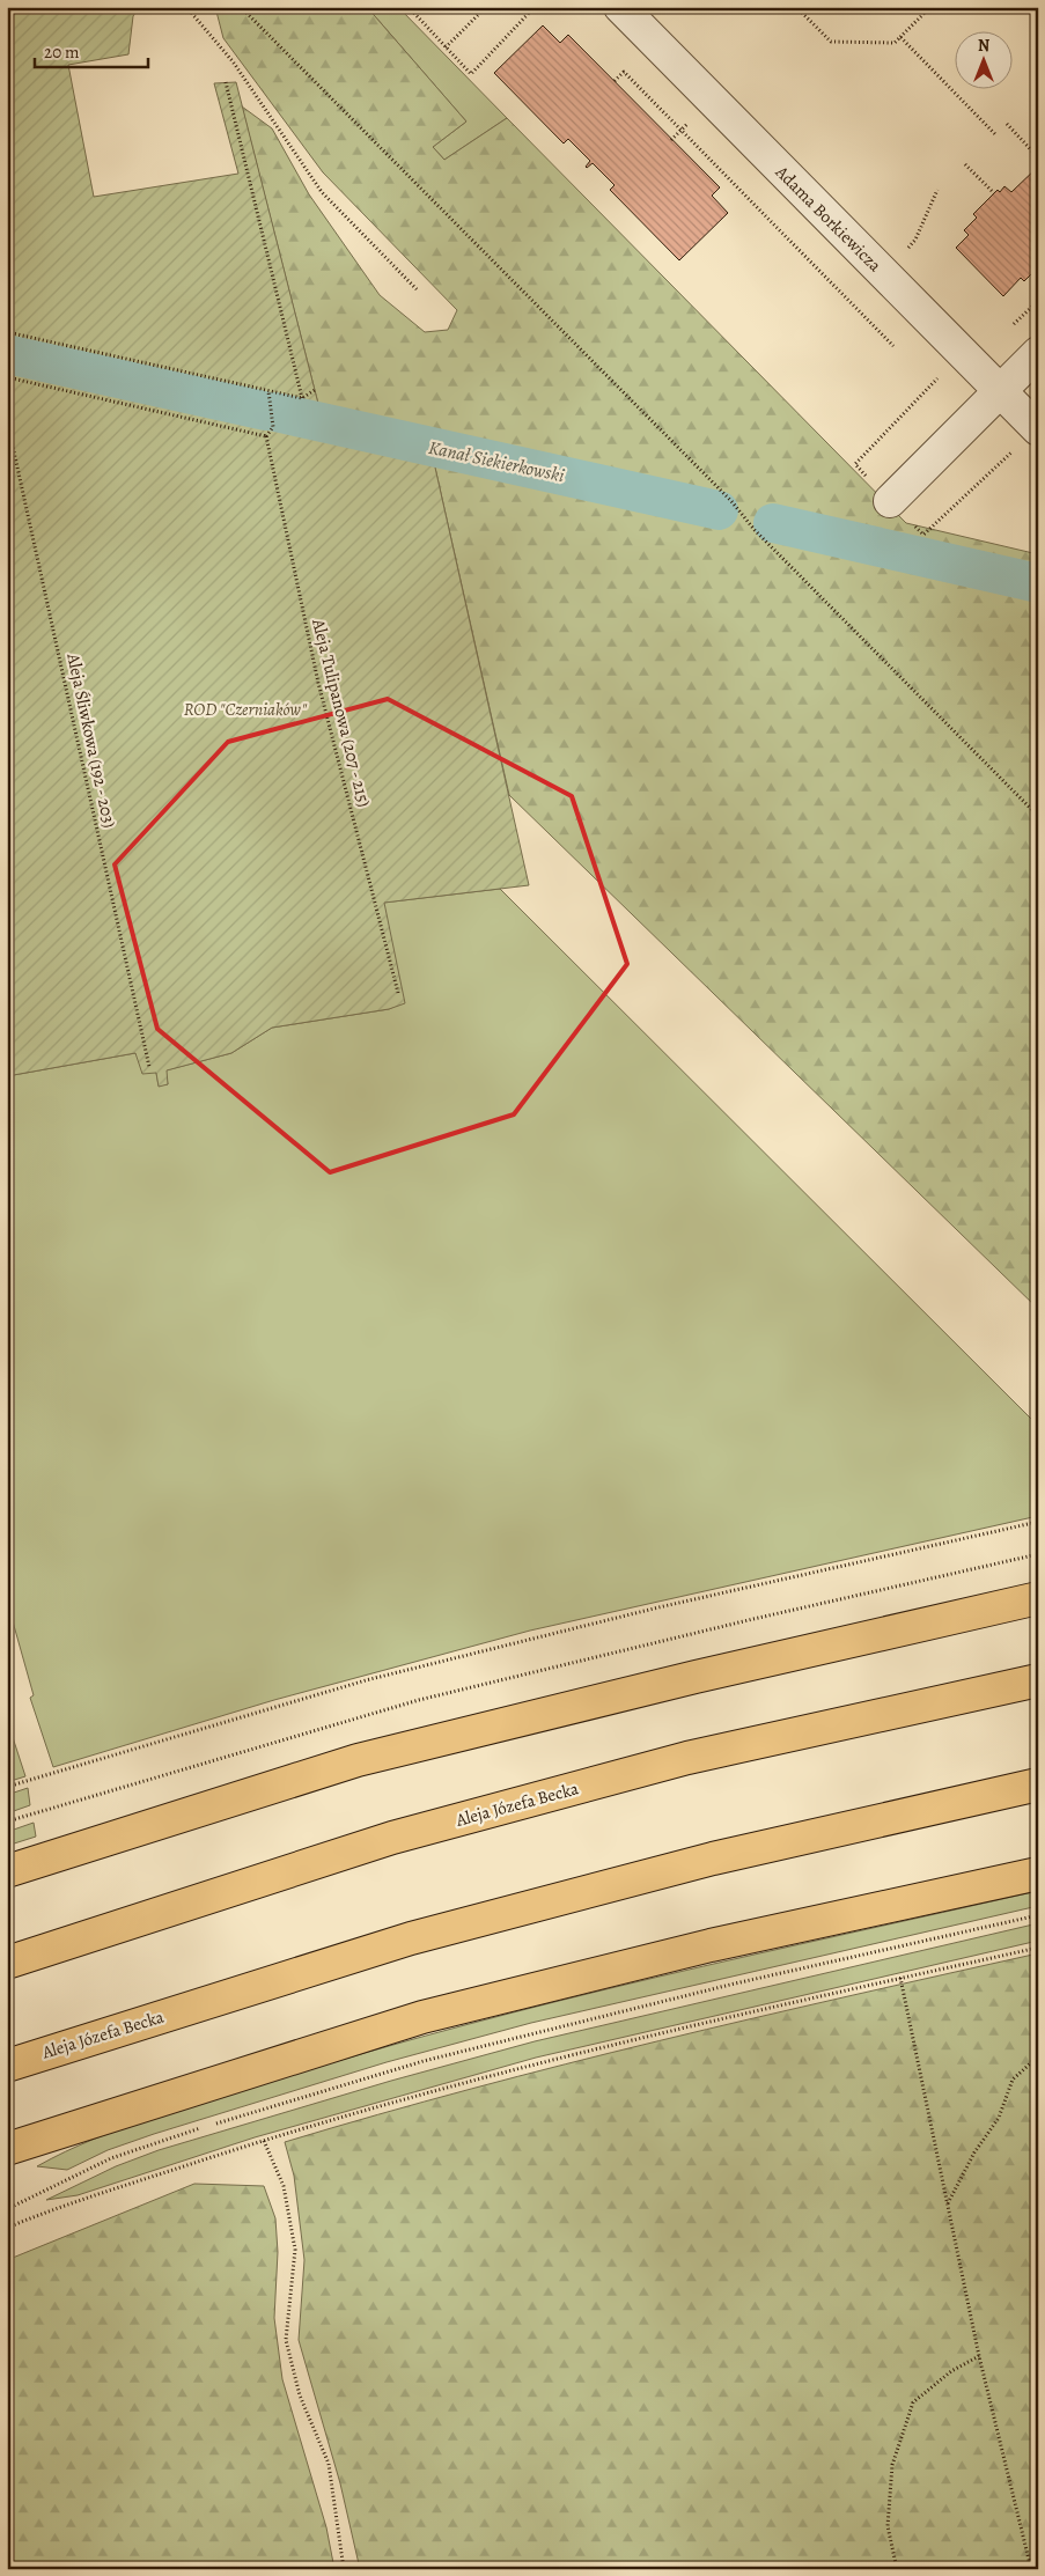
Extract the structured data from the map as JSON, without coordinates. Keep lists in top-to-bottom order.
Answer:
{
  "streets": {
    "main road": ["Aleja Józefa Becka"],
    "street": ["Adama Borkiewicza"],
    "path": ["Aleja Tulipanowa (207 - 215)", "Aleja Śliwkowa (192 - 203)"]
  },
  "water": ["Kanał Siekierkowski"],
  "parks": ["ROD \"Czerniaków\""],
  "scale_bar": "20 m",
  "north": "top"
}
